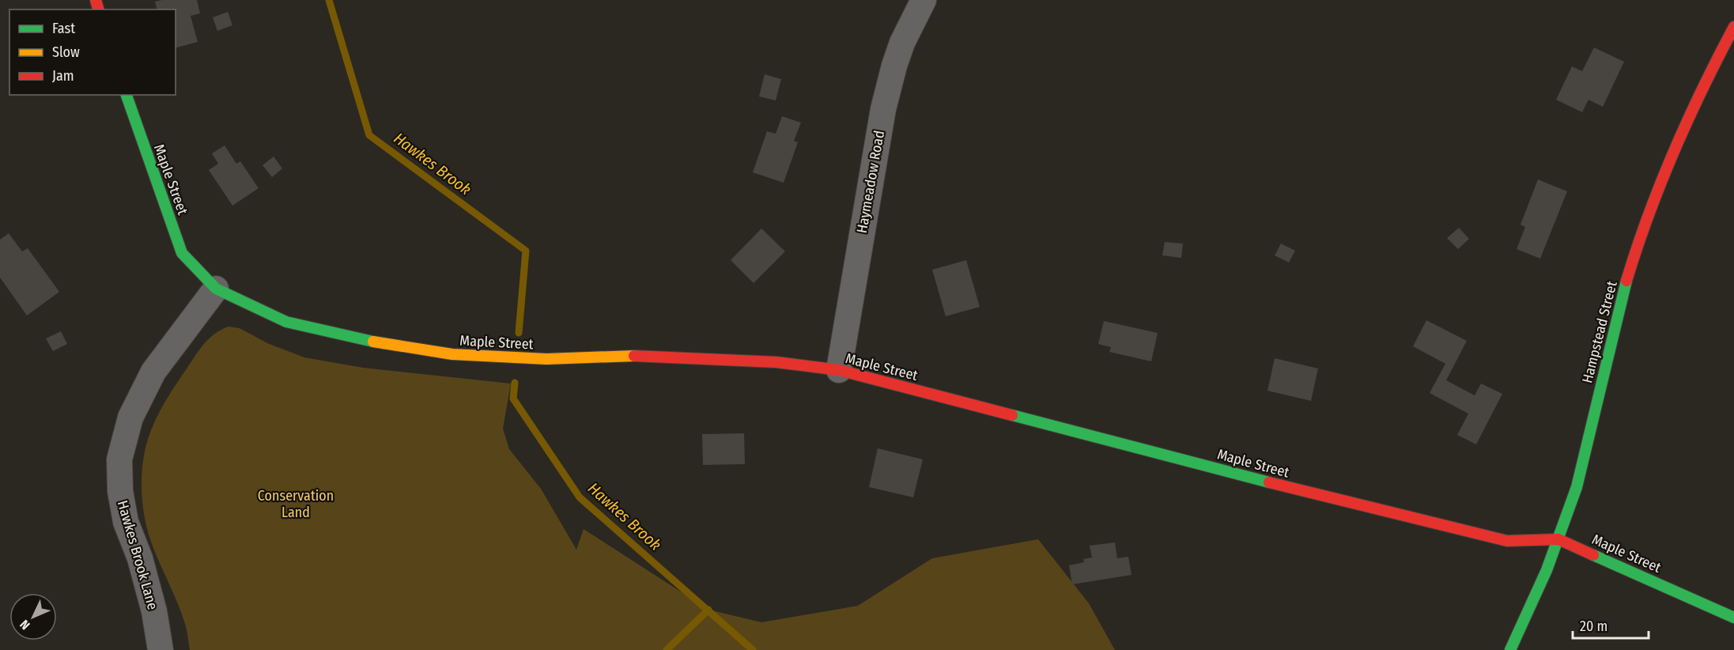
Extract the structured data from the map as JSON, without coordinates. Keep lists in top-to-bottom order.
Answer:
{
  "streets": {
    "street": [
      "Maple Street",
      "Haymeadow Road",
      "Hampstead Street",
      "Hawkes Brook Lane"
    ]
  },
  "crossings": [
    ["Maple Street", "Haymeadow Road"],
    ["Maple Street", "Hampstead Street"],
    ["Maple Street", "Hawkes Brook Lane"]
  ],
  "water": ["Hawkes Brook"],
  "parks": ["Conservation Land"],
  "legend": ["Fast", "Slow", "Jam"],
  "scale_bar": "20 m",
  "north": "bottom left"
}
